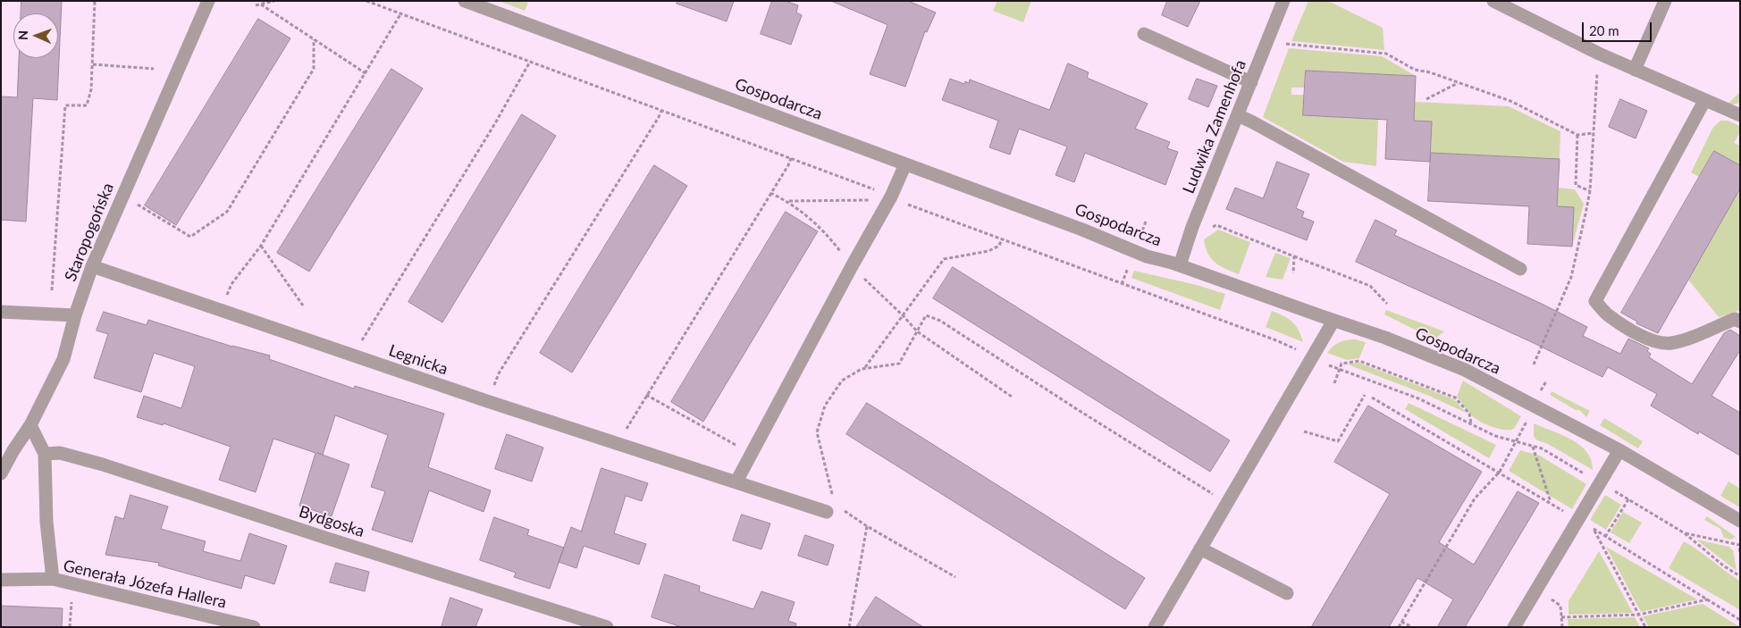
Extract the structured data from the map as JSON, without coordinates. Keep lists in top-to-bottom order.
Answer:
{
  "streets": {
    "street": [
      "Gospodarcza",
      "Ludwika Zamenhofa",
      "Staropogońska",
      "Legnicka",
      "Bydgoska",
      "Generała Józefa Hallera"
    ]
  },
  "crossings": [
    ["Gospodarcza", "Ludwika Zamenhofa"],
    ["Staropogońska", "Legnicka"]
  ],
  "scale_bar": "20 m",
  "north": "left"
}
